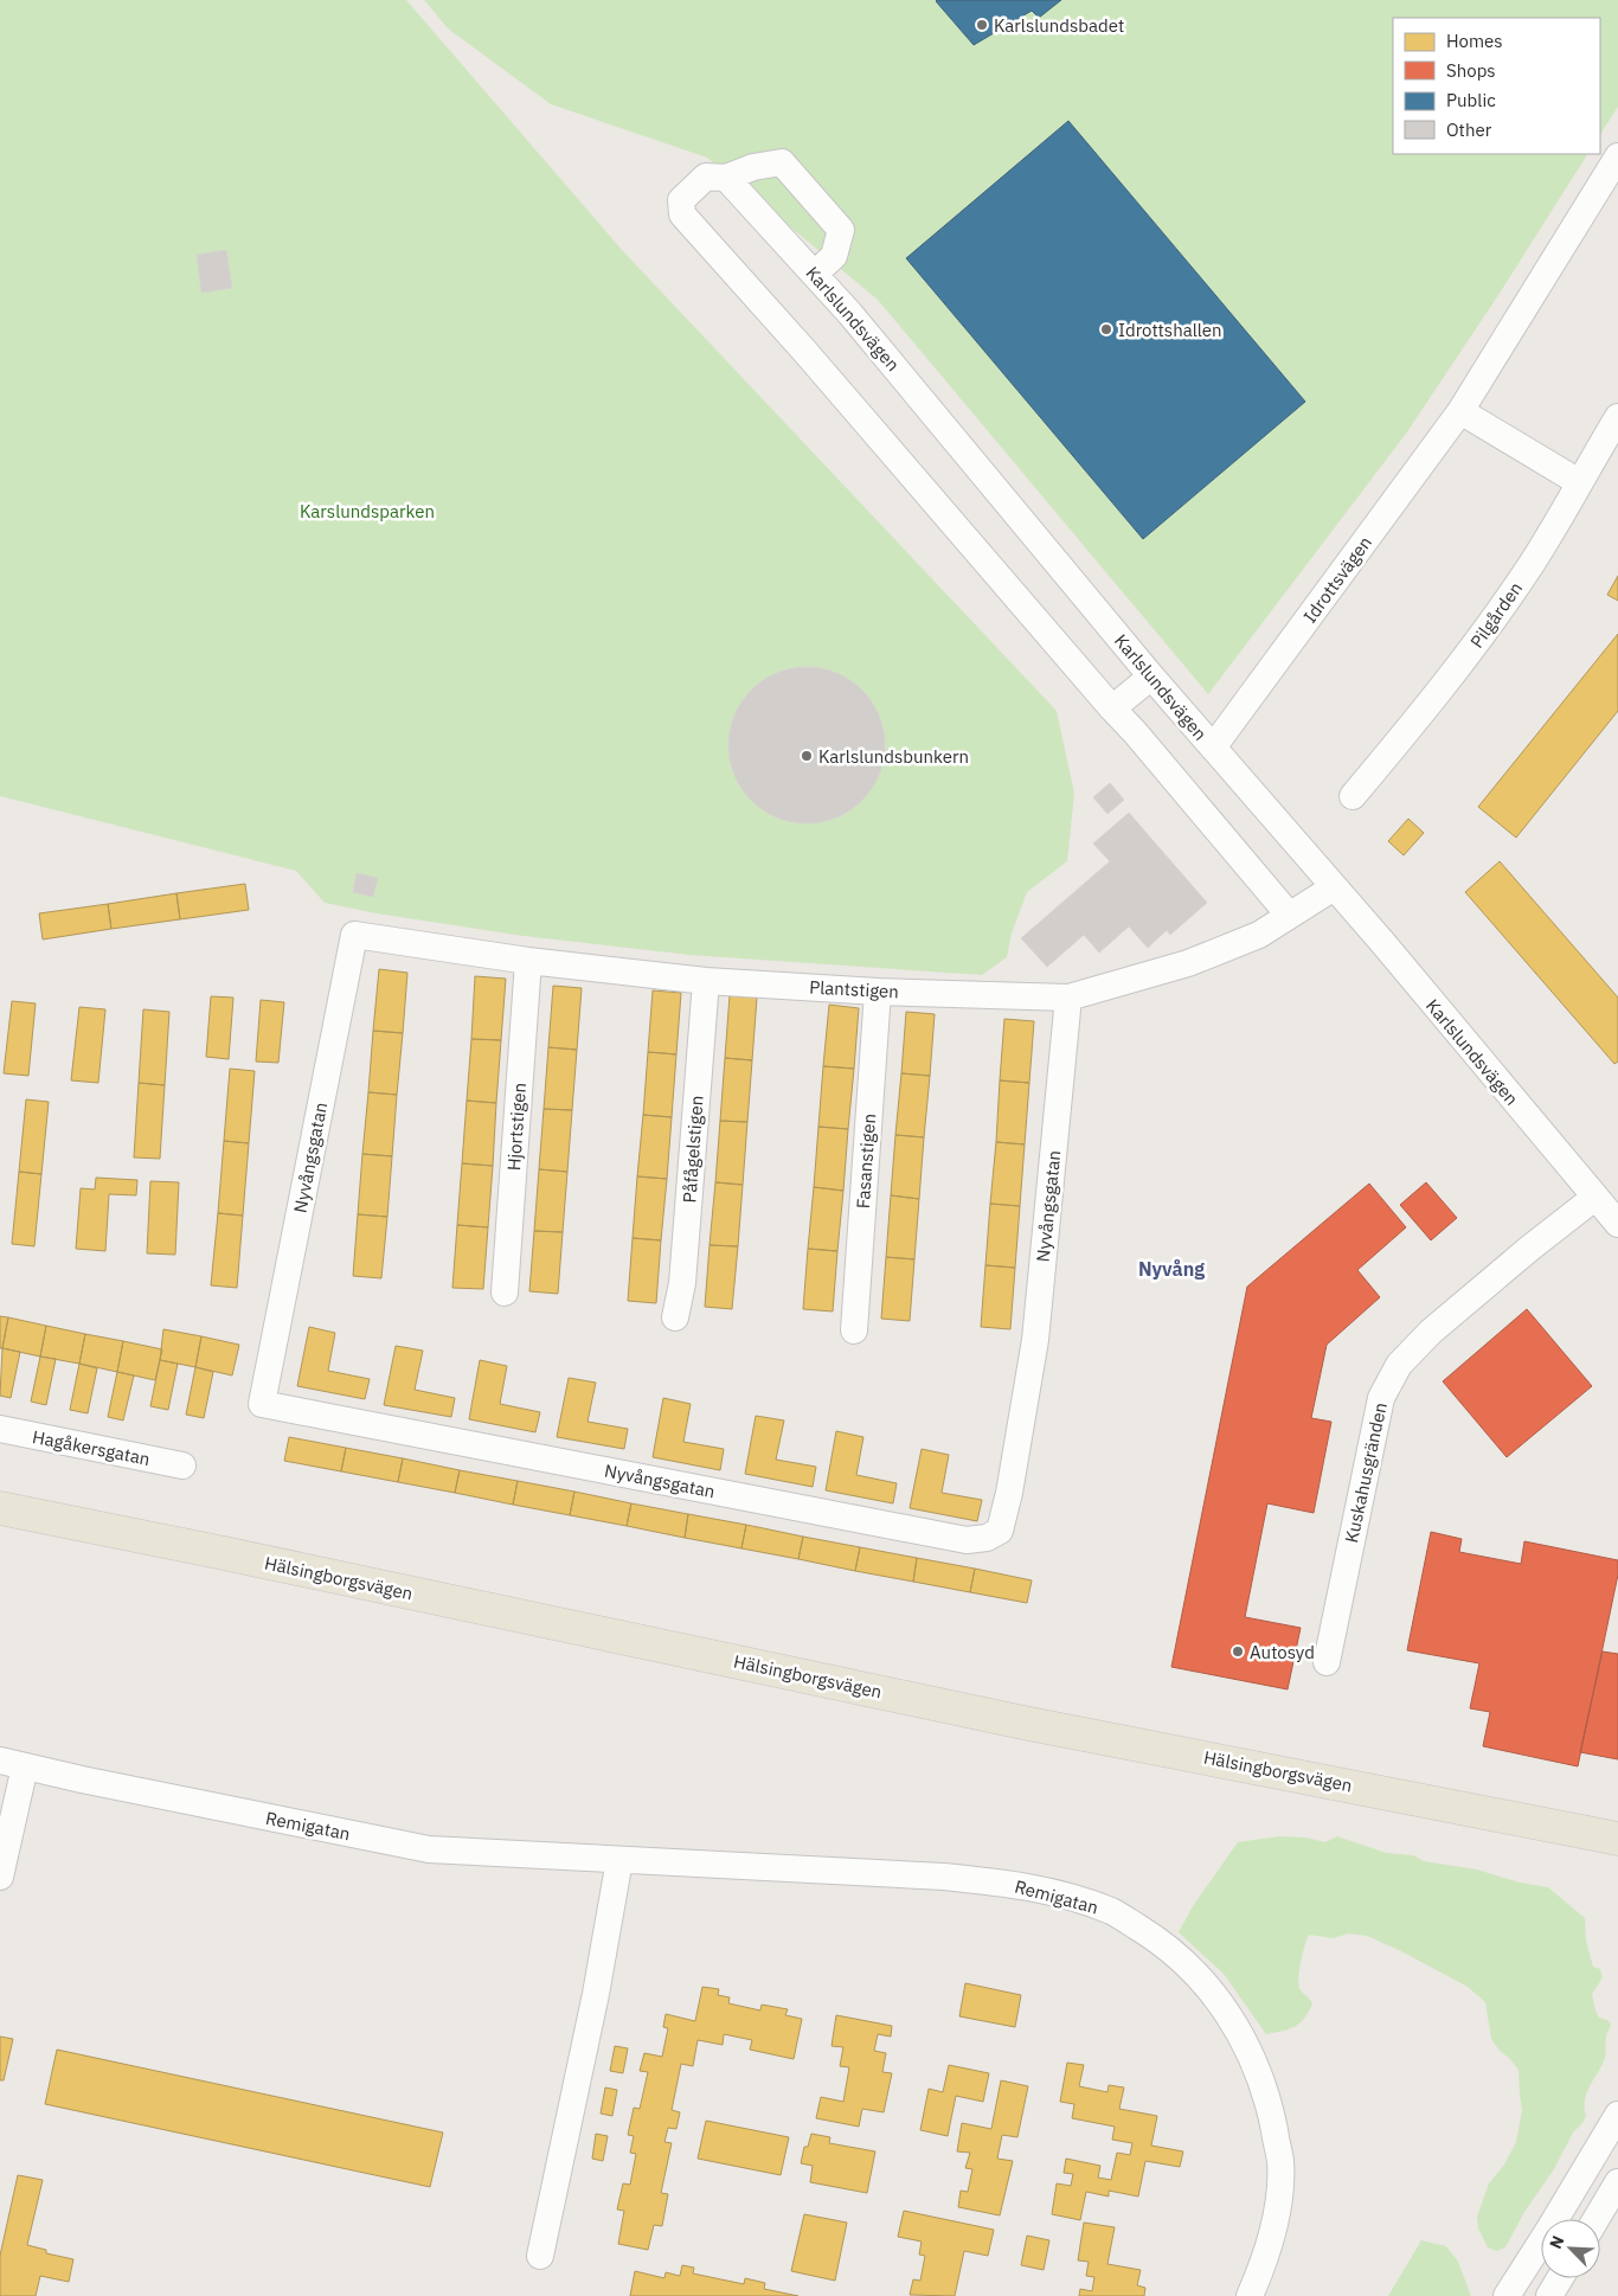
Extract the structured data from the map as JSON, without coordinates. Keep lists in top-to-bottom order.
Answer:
{
  "streets": {
    "main road": ["Hälsingborgsvägen"],
    "street": [
      "Karlslundsvägen",
      "Idrottsvägen",
      "Pilgården",
      "Plantstigen",
      "Hjortstigen",
      "Påfågelstigen",
      "Nyvångsgatan",
      "Fasanstigen",
      "Hagåkersgatan",
      "Kuskahusgränden",
      "Remigatan"
    ]
  },
  "crossings": [
    ["Karlslundsvägen", "Idrottsvägen"],
    ["Karlslundsvägen", "Plantstigen"],
    ["Karlslundsvägen", "Kuskahusgränden"],
    ["Plantstigen", "Hjortstigen"],
    ["Plantstigen", "Påfågelstigen"],
    ["Plantstigen", "Nyvångsgatan"],
    ["Plantstigen", "Fasanstigen"]
  ],
  "districts": ["Nyvång"],
  "parks": ["Karslundsparken"],
  "places": [
    "Karlslundsbadet",
    "Idrottshallen",
    "Karlslundsbunkern",
    "Autosyd"
  ],
  "legend": [
    "Homes",
    "Shops",
    "Public",
    "Other"
  ],
  "north": "top left"
}
